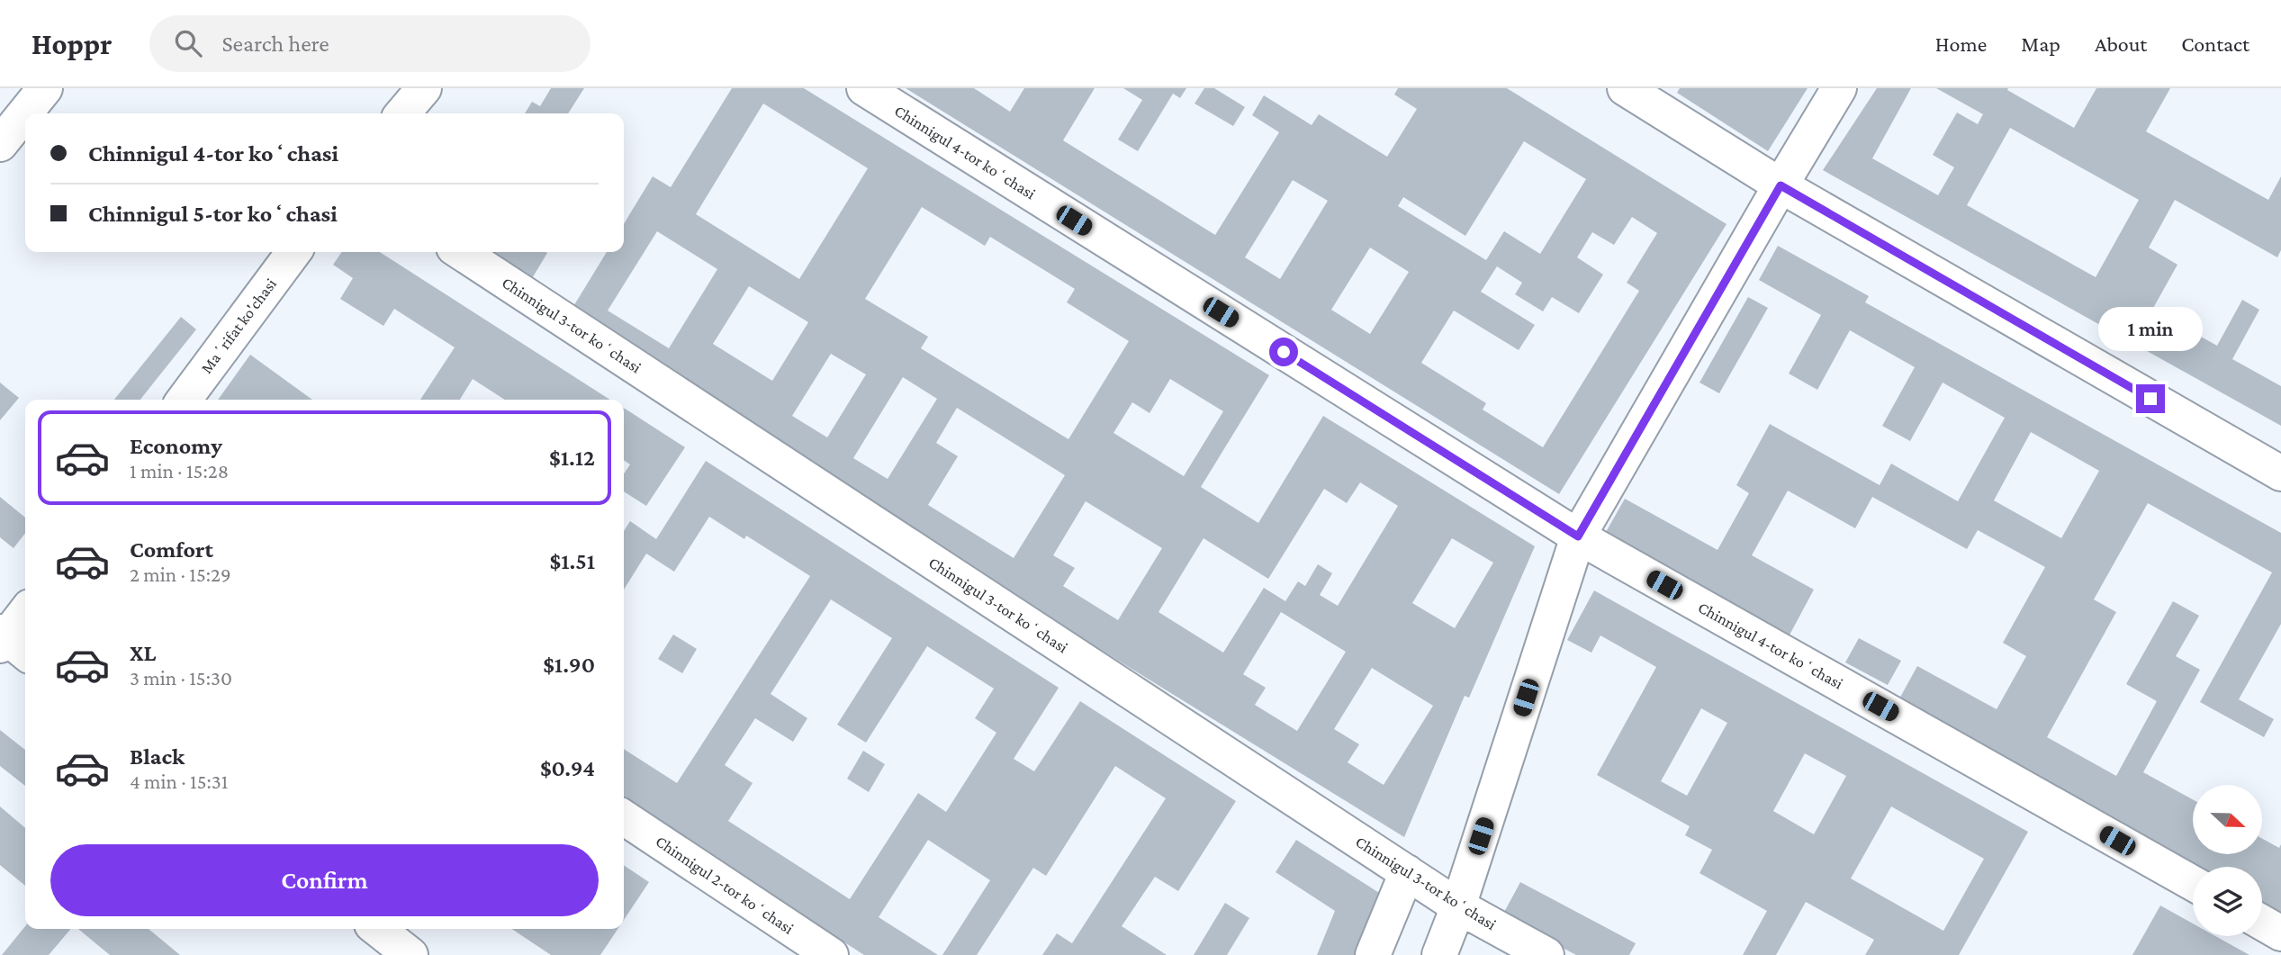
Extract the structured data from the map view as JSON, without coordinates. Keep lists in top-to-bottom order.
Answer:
{
  "streets": {
    "street": [
      "Chinnigul 4-tor koʻchasi",
      "Chinnigul 3-tor koʻchasi",
      "Maʼrifat ko'chasi",
      "Chinnigul 2-tor koʻchasi"
    ]
  },
  "north": "right",
  "page": {
    "header": "Hoppr",
    "search": "Search here",
    "nav": [
      "Home",
      "Map",
      "About",
      "Contact"
    ],
    "banner": ["Chinnigul 4-tor koʻchasi", "Chinnigul 5-tor koʻchasi"],
    "bubble": "1 min",
    "list": [
      {
        "name": "Economy",
        "note": "1 min · 15:28",
        "value": "$1.12"
      },
      {
        "name": "Comfort",
        "note": "2 min · 15:29",
        "value": "$1.51"
      },
      {
        "name": "XL",
        "note": "3 min · 15:30",
        "value": "$1.90"
      },
      {
        "name": "Black",
        "note": "4 min · 15:31",
        "value": "$0.94"
      }
    ],
    "buttons": "Confirm"
  }
}
